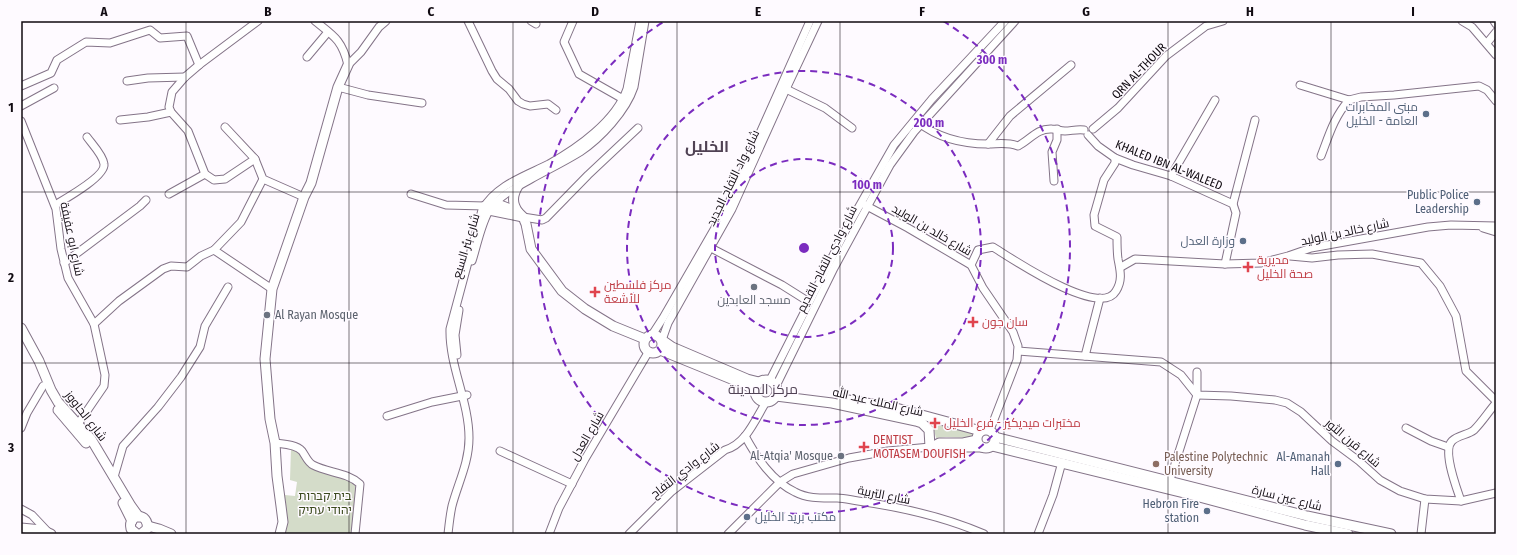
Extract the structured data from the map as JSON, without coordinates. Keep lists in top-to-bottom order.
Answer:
{
  "streets": {
    "main road": ["شارع الملك عبد الله", "شارع الحاووز", "شارع عين سارة"],
    "street": [
      "QRN AL-THOUR",
      "KHALED IBN AL-WALEED",
      "شارع واد التفاح الجديد",
      "شارع خالد بن الوليد",
      "شارع ابو عفيفة",
      "شارع بئر السبع",
      "شارع وادي التفاح القديم",
      "شارع العدل",
      "شارع قرن الثور",
      "شارع وادي التفاح",
      "شارع التربية"
    ]
  },
  "crossings": [
    ["QRN AL-THOUR", "KHALED IBN AL-WALEED"],
    ["KHALED IBN AL-WALEED", "شارع خالد بن الوليد"],
    ["شارع واد التفاح الجديد", "شارع العدل"],
    ["شارع خالد بن الوليد", "شارع وادي التفاح القديم"],
    ["شارع خالد بن الوليد", "شارع الملك عبد الله"],
    ["شارع ابو عفيفة", "شارع الحاووز"],
    ["شارع وادي التفاح القديم", "شارع الملك عبد الله"],
    ["شارع وادي التفاح القديم", "شارع وادي التفاح"],
    ["شارع الملك عبد الله", "شارع وادي التفاح"],
    ["شارع الملك عبد الله", "شارع عين سارة"],
    ["شارع وادي التفاح", "شارع التربية"]
  ],
  "districts": ["الخليل", "مركز المدينة"],
  "parks": ["בית קברות יהודי עתיק"],
  "places": {
    "other": [
      "مبنى المخابرات العامة - الخليل",
      "Public Police Leadership",
      "وزارة العدل",
      "مسجد العابدين",
      "Al Rayan Mosque",
      "Al-Atqia' Mosque",
      "Palestine Polytechnic University",
      "Al-Amanah Hall",
      "Hebron Fire station",
      "مكتب بريد الخليل"
    ],
    "health": [
      "مديرية صحة الخليل",
      "مركز فلسطين للأشعة",
      "سان جون",
      "مختبرات ميديكير - فرع الخليل",
      "DENTIST MOTASEM DOUFISH"
    ]
  },
  "grid": {
    "columns": [
      "A",
      "B",
      "C",
      "D",
      "E",
      "F",
      "G",
      "H",
      "I"
    ],
    "rows": ["1", "2", "3"]
  },
  "rings": ["300 m", "200 m", "100 m"]
}
